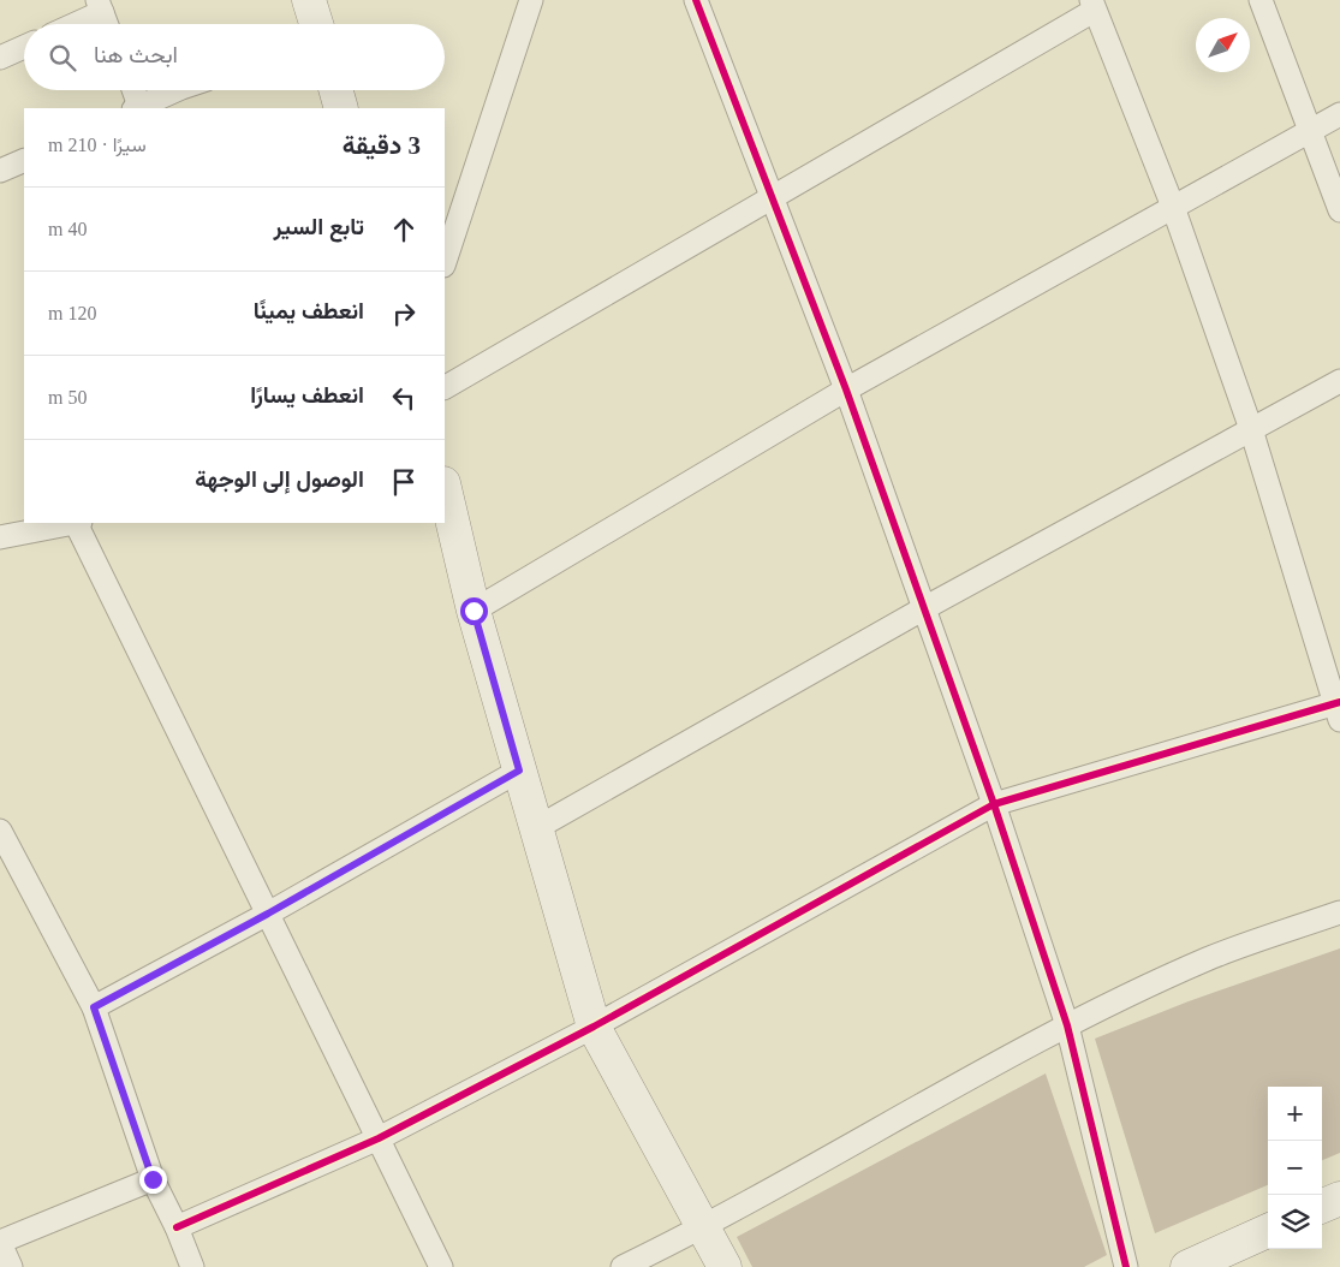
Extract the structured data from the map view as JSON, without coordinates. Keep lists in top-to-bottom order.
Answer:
{
  "north": "top right",
  "page": {
    "search": "ابحث هنا",
    "heading": ["3 دقيقة", "سيرًا · 210 m"],
    "list": [
      ["تابع السير", "40 m"],
      ["انعطف يمينًا", "120 m"],
      ["انعطف يسارًا", "50 m"],
      "الوصول إلى الوجهة"
    ],
    "map_buttons": ["+", "−"]
  }
}
